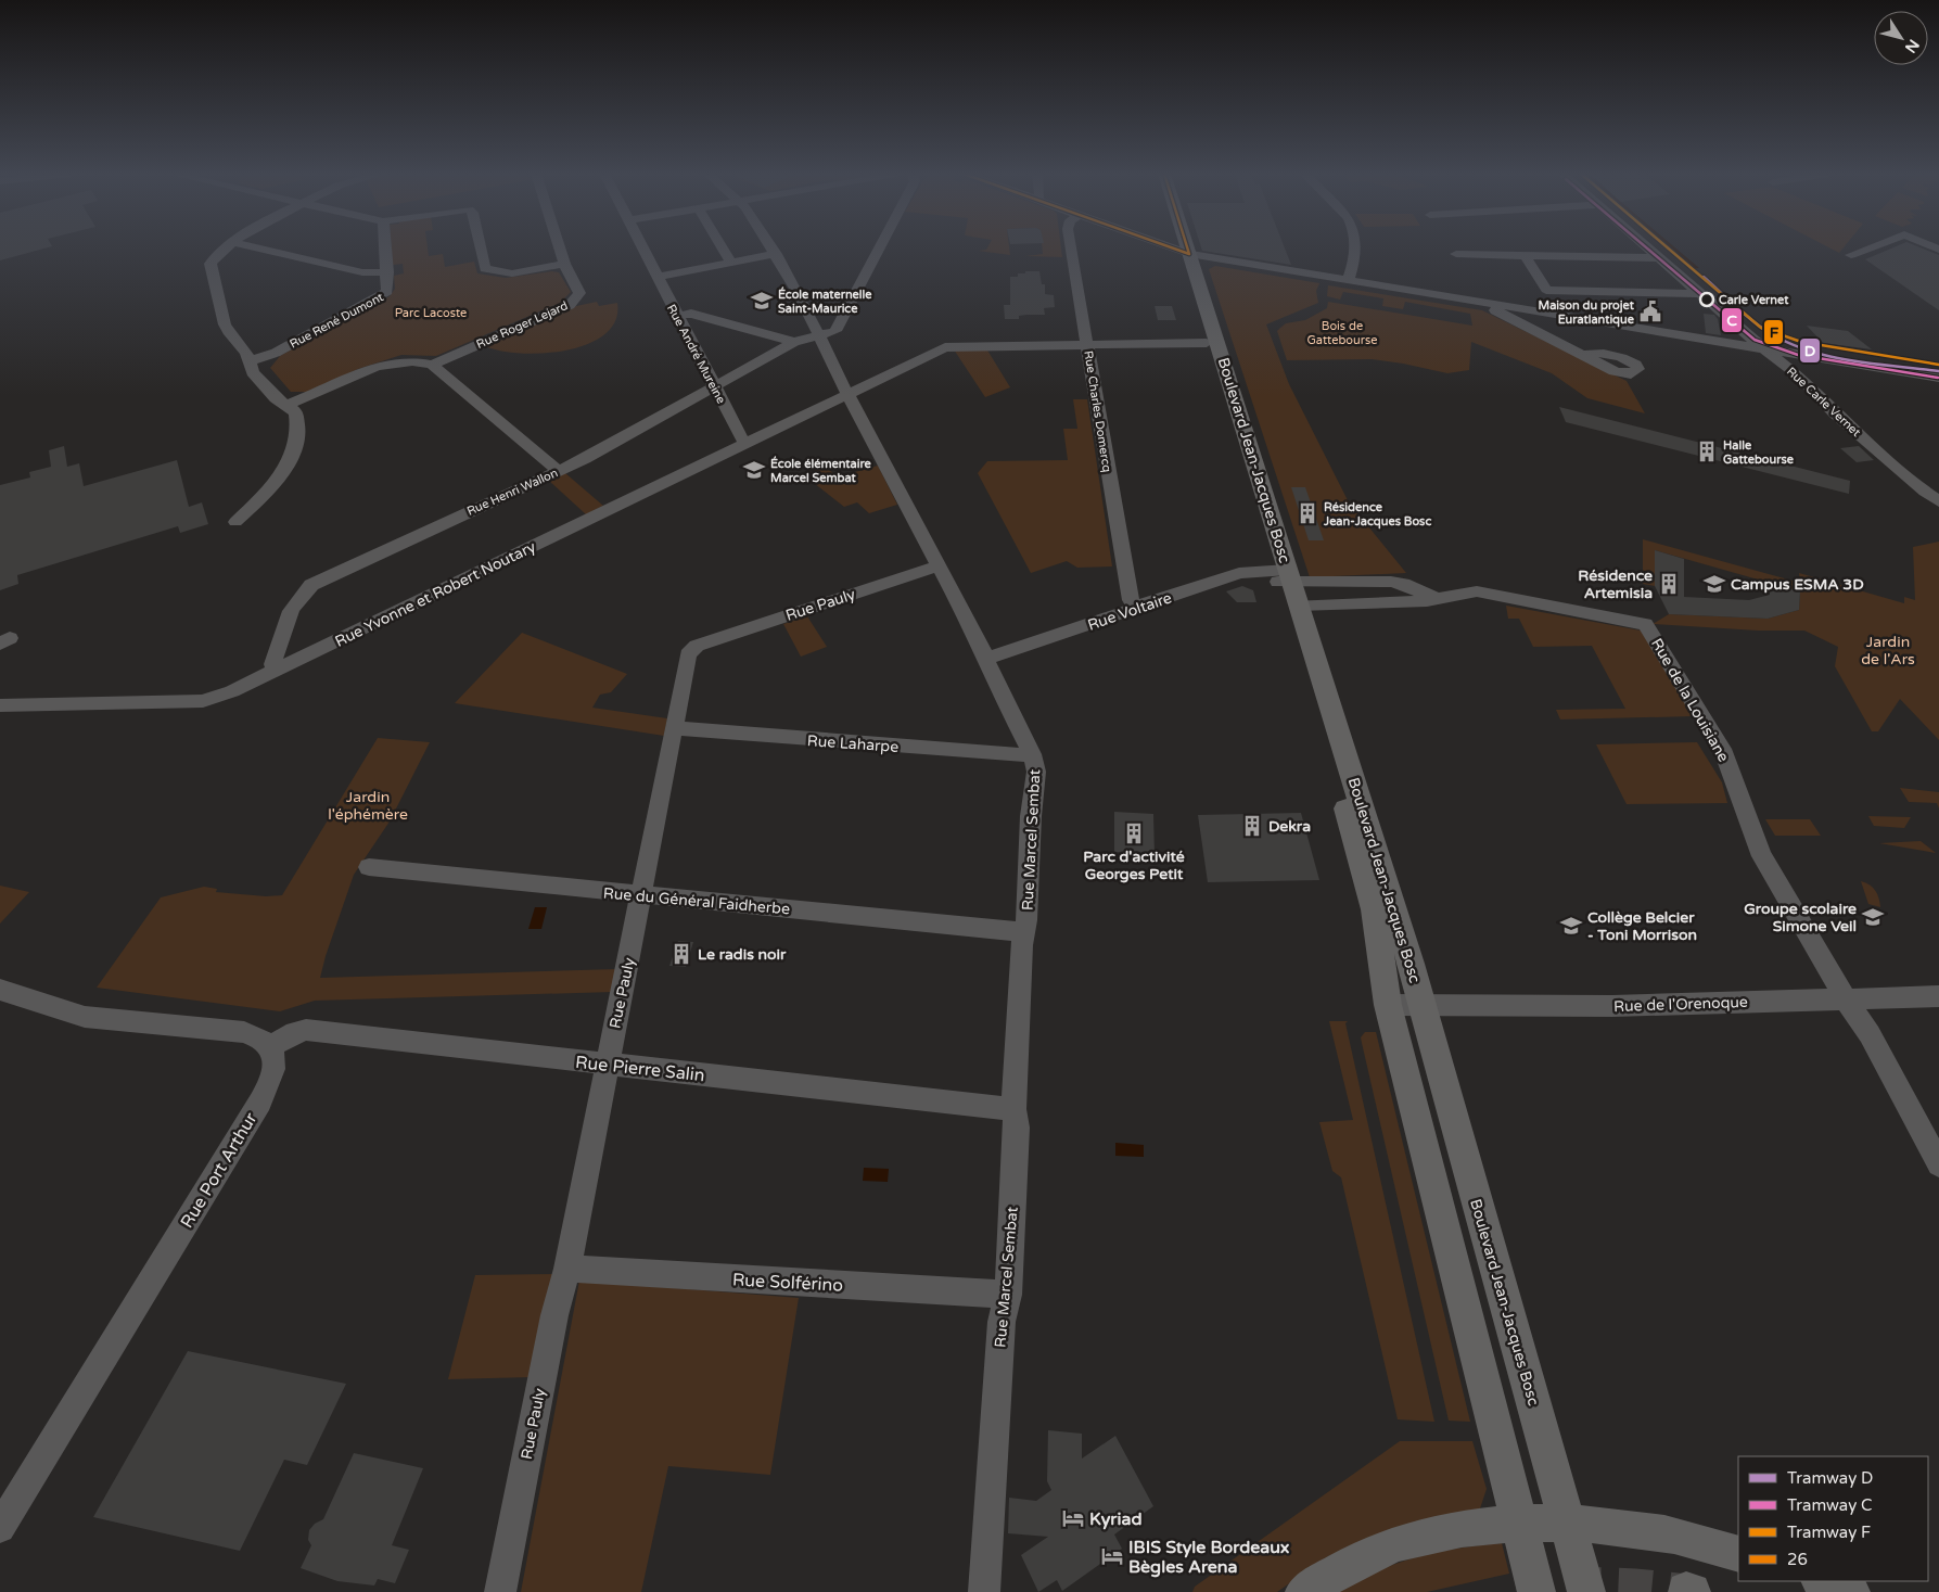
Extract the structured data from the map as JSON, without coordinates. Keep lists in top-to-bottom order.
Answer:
{
  "streets": {
    "main road": ["Boulevard Jean-Jacques Bosc"],
    "street": [
      "Rue René Dumont",
      "Rue Roger Lejard",
      "Rue André Mureine",
      "Rue Carle Vernet",
      "Rue Charles Domercq",
      "Rue Henri Wallon",
      "Rue Yvonne et Robert Noutary",
      "Rue Pauly",
      "Rue Voltaire",
      "Rue de la Louisiane",
      "Rue Laharpe",
      "Rue Marcel Sembat",
      "Rue du Général Faidherbe",
      "Rue de l'Orenoque",
      "Rue Pierre Salin",
      "Rue Port Arthur",
      "Rue Solférino"
    ]
  },
  "crossings": [
    ["Rue André Mureine", "Rue Henri Wallon"],
    ["Rue André Mureine", "Rue Yvonne et Robert Noutary"],
    ["Rue Charles Domercq", "Rue Yvonne et Robert Noutary"],
    ["Rue Charles Domercq", "Rue Voltaire"],
    ["Boulevard Jean-Jacques Bosc", "Rue Yvonne et Robert Noutary"],
    ["Boulevard Jean-Jacques Bosc", "Rue Voltaire"],
    ["Boulevard Jean-Jacques Bosc", "Rue de la Louisiane"],
    ["Boulevard Jean-Jacques Bosc", "Rue de l'Orenoque"],
    ["Rue Henri Wallon", "Rue Yvonne et Robert Noutary"],
    ["Rue Henri Wallon", "Rue Marcel Sembat"],
    ["Rue Yvonne et Robert Noutary", "Rue Marcel Sembat"],
    ["Rue Pauly", "Rue Laharpe"],
    ["Rue Pauly", "Rue Marcel Sembat"],
    ["Rue Pauly", "Rue du Général Faidherbe"],
    ["Rue Pauly", "Rue Pierre Salin"],
    ["Rue Pauly", "Rue Solférino"],
    ["Rue Voltaire", "Rue Marcel Sembat"],
    ["Rue de la Louisiane", "Rue de l'Orenoque"],
    ["Rue Laharpe", "Rue Marcel Sembat"],
    ["Rue Marcel Sembat", "Rue du Général Faidherbe"],
    ["Rue Marcel Sembat", "Rue Pierre Salin"],
    ["Rue Marcel Sembat", "Rue Solférino"],
    ["Rue Pierre Salin", "Rue Port Arthur"]
  ],
  "parks": [
    "Parc Lacoste",
    "Bois de Gattebourse",
    "Jardin de l'Ars",
    "Jardin l'éphémère"
  ],
  "places": {
    "other": ["Carle Vernet"],
    "school or university": [
      "École maternelle Saint-Maurice",
      "École élémentaire Marcel Sembat",
      "Campus ESMA 3D",
      "Groupe scolaire Simone Veil",
      "Collège Belcier - Toni Morrison"
    ],
    "public building": ["Maison du projet Euratlantique"],
    "building": [
      "Halle Gattebourse",
      "Résidence Jean-Jacques Bosc",
      "Résidence Artemisia",
      "Dekra",
      "Parc d'activité Georges Petit",
      "Le radis noir"
    ],
    "hotel": ["Kyriad", "IBIS Style Bordeaux Bègles Arena"]
  },
  "lines": [
    "tram line C",
    "tram line F",
    "transit line 26",
    "tram line D"
  ],
  "legend": [
    "Tramway D",
    "Tramway C",
    "Tramway F",
    "26"
  ],
  "north": "bottom right"
}
